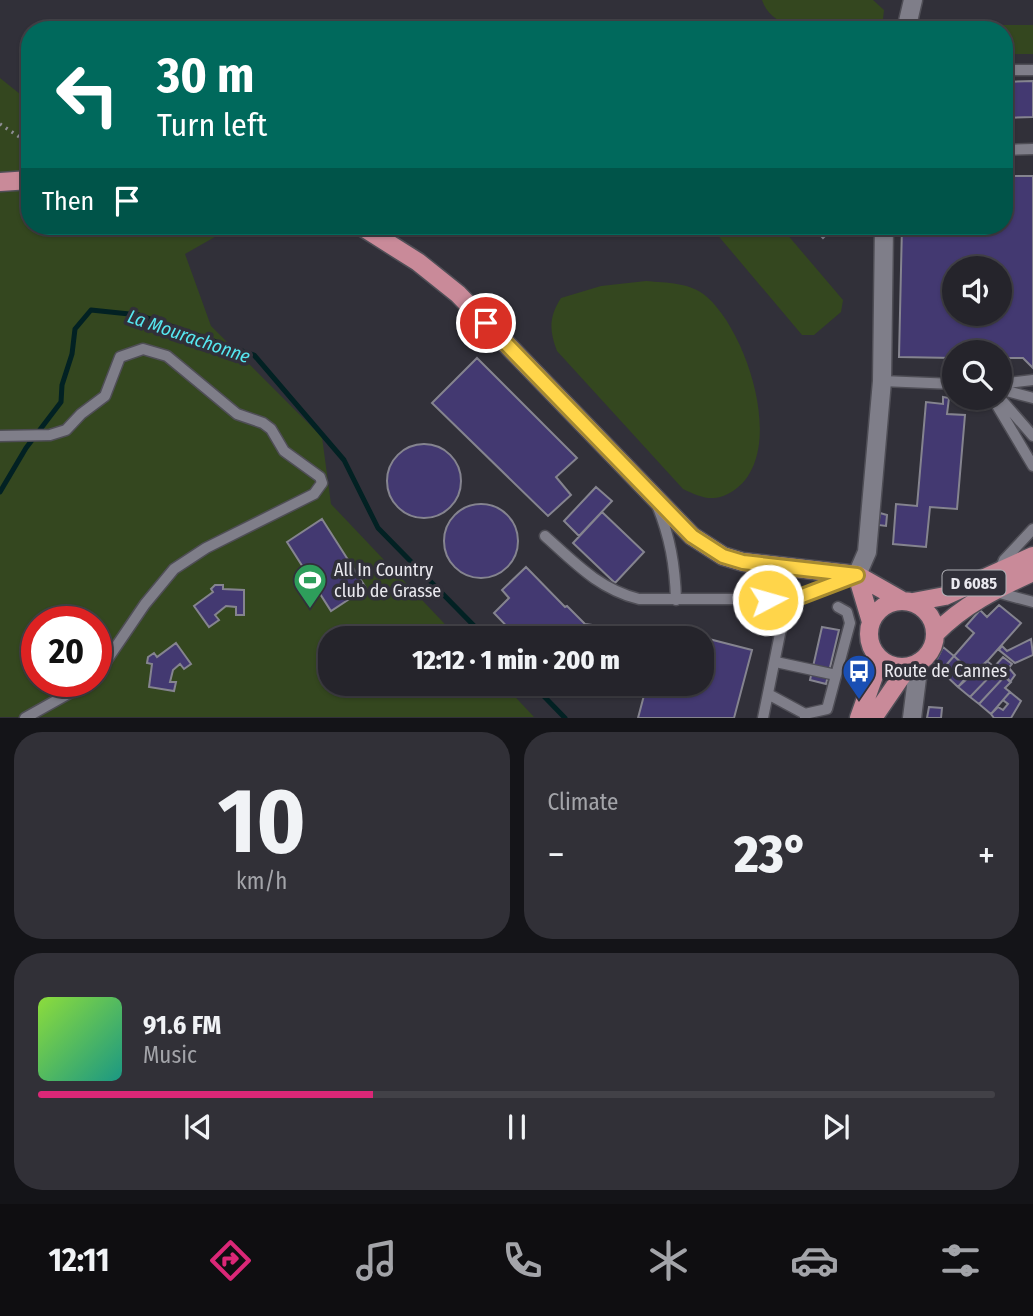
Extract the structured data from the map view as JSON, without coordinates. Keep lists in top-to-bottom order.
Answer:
{
  "streets": {
    "main road": ["D 6085"]
  },
  "water": ["La Mourachonne"],
  "places": {
    "sports": ["All In Country club de Grasse"],
    "bus stop": ["Route de Cannes"]
  },
  "page": {
    "turn": ["30 m", "Turn left"],
    "then": "Then",
    "limit": "20",
    "trip": "12:12 · 1 min · 200 m",
    "tile": [
      ["10", "km/h"],
      "Climate"
    ],
    "heat": ["−", "23°", "+"],
    "song": ["91.6 FM", "Music"],
    "tabs": "12:11"
  }
}
